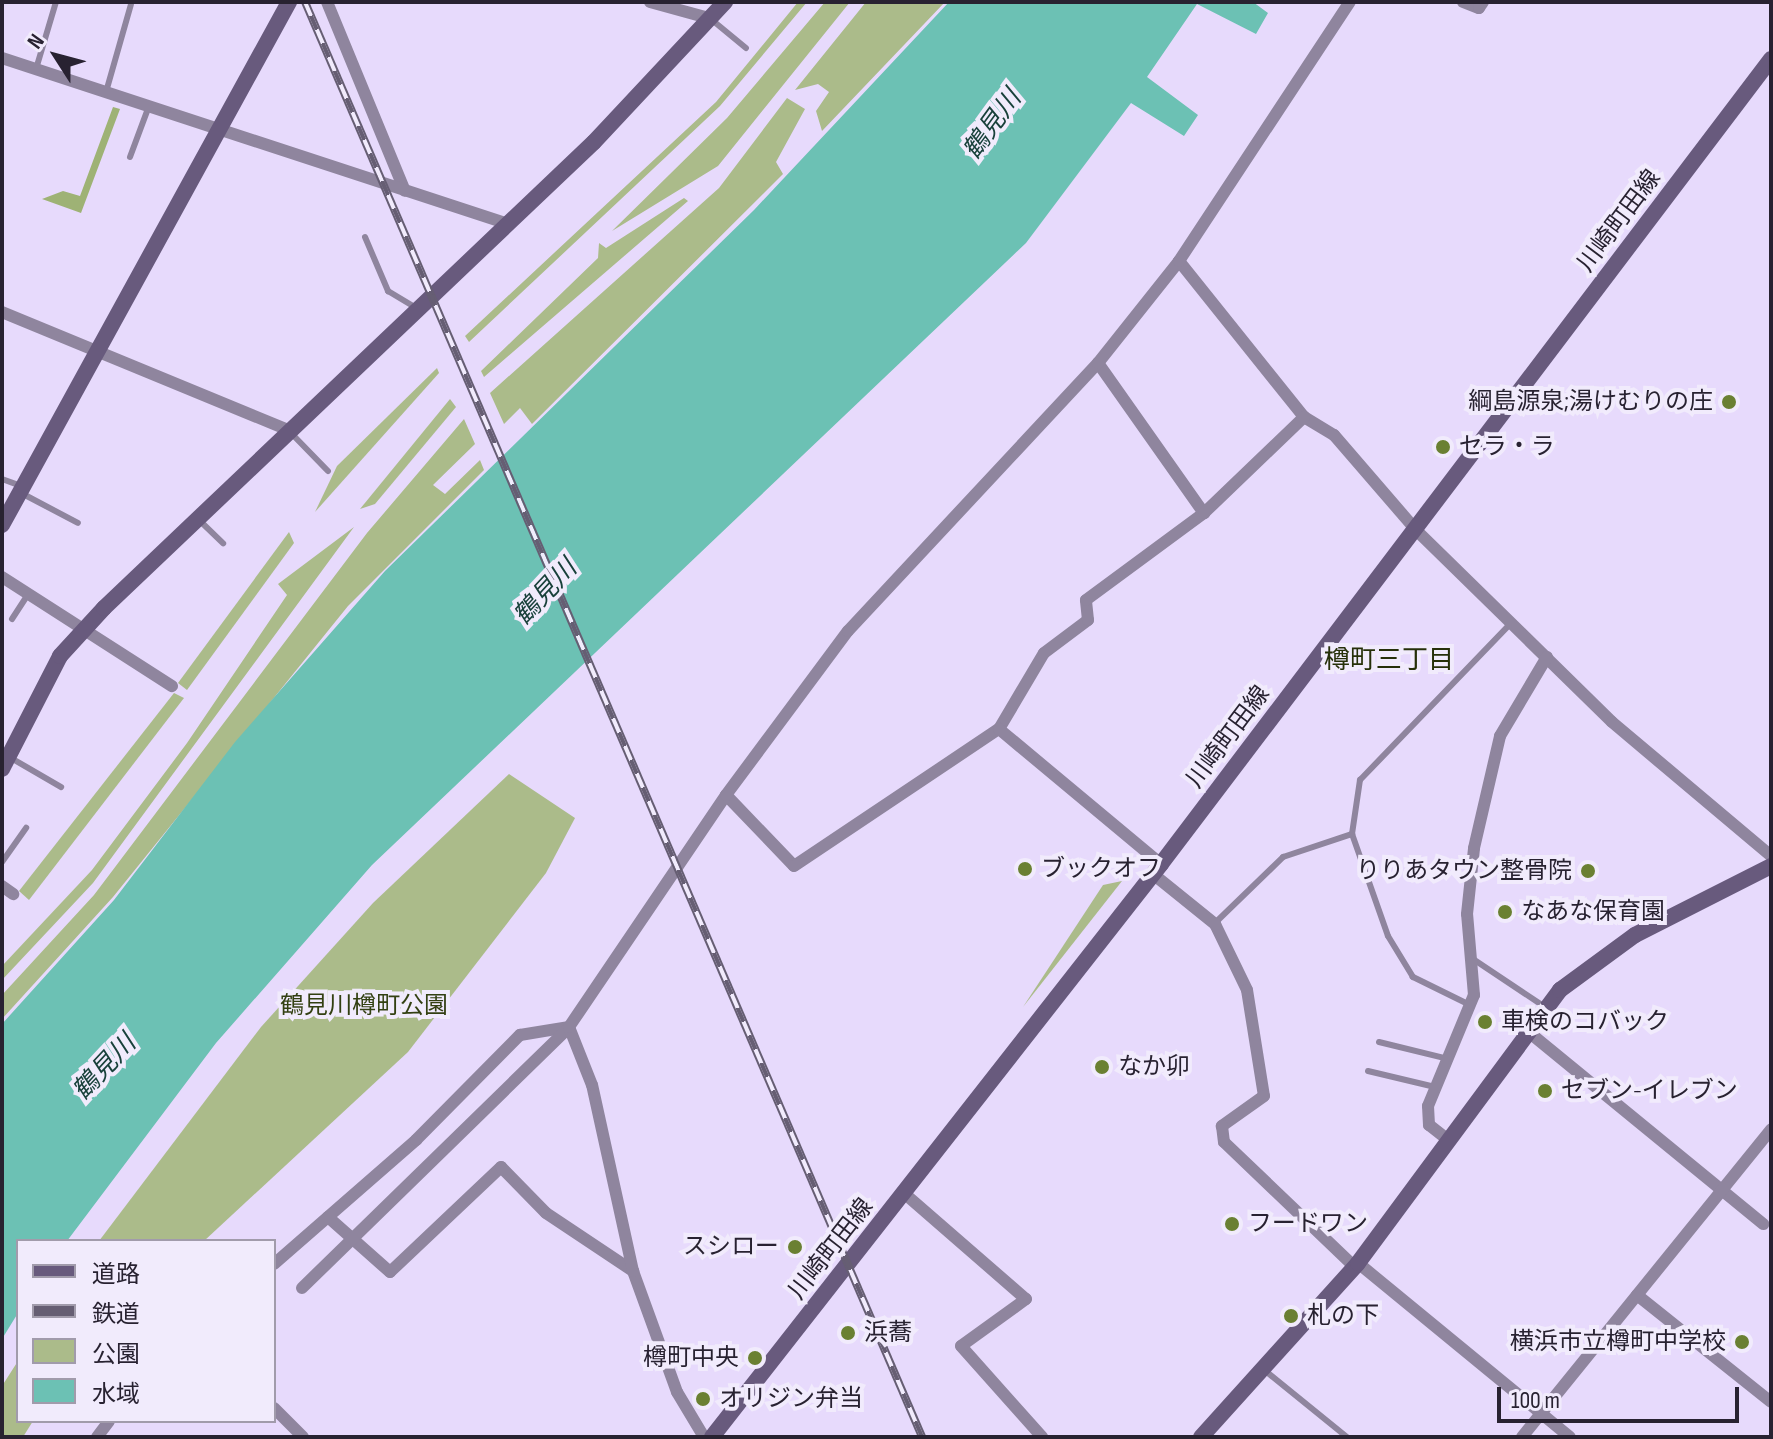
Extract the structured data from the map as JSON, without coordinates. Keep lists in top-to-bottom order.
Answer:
{
  "streets": {
    "street": ["川崎町田線"]
  },
  "districts": ["樽町三丁目"],
  "water": ["鶴見川"],
  "parks": ["鶴見川樽町公園"],
  "places": [
    "綱島源泉;湯けむりの庄",
    "セラ・ラ",
    "ブックオフ",
    "りりあタウン整骨院",
    "なあな保育園",
    "車検のコバック",
    "なか卯",
    "セブン-イレブン",
    "フードワン",
    "スシロー",
    "札の下",
    "浜蕎",
    "横浜市立樽町中学校",
    "樽町中央",
    "オリジン弁当"
  ],
  "legend": [
    "道路",
    "鉄道",
    "公園",
    "水域"
  ],
  "scale_bar": "100 m",
  "north": "top left"
}
